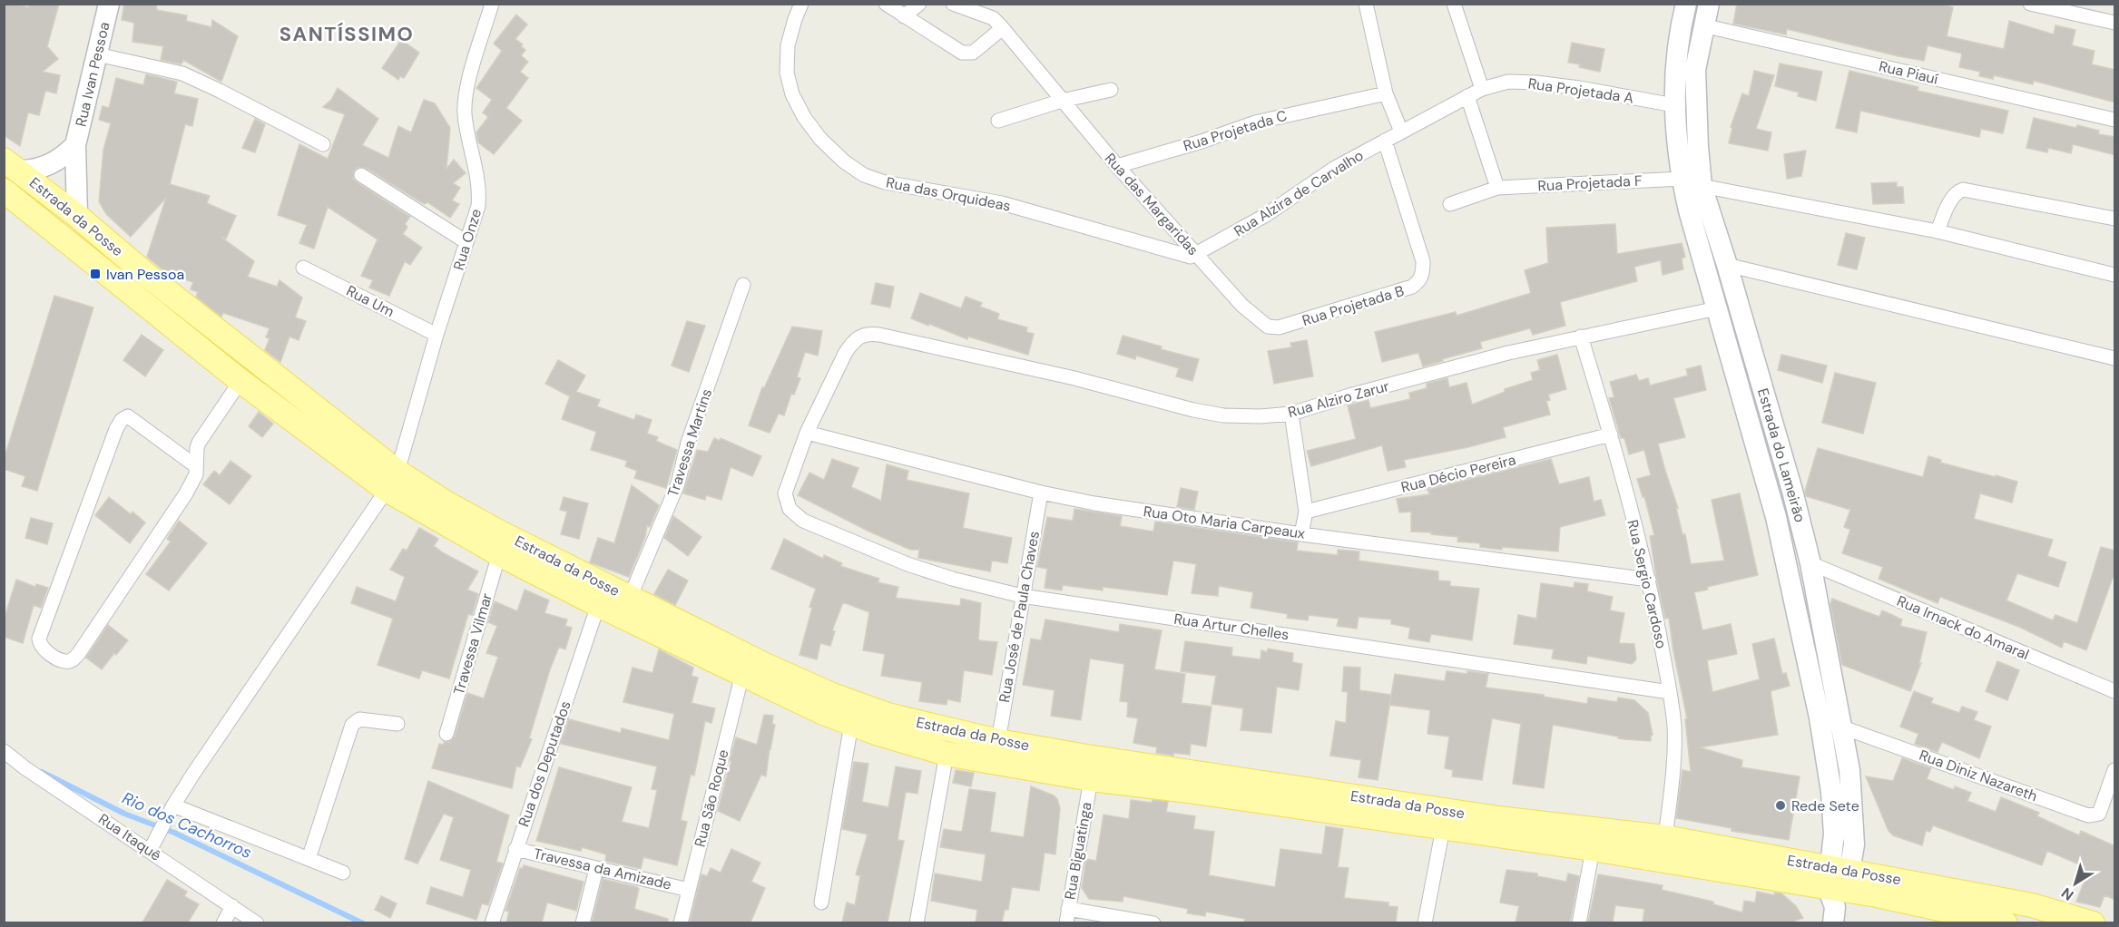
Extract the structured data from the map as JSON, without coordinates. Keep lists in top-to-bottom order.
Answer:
{
  "streets": {
    "main road": ["Rua Ivan Pessoa", "Estrada da Posse", "Estrada do Lameirão"],
    "street": [
      "Rua Piauí",
      "Rua Projetada A",
      "Rua Projetada C",
      "Rua Projetada F",
      "Rua Alzira de Carvalho",
      "Rua das Orquideas",
      "Rua das Margaridas",
      "Rua Onze",
      "Rua Um",
      "Rua Projetada B",
      "Rua Alziro Zarur",
      "Travessa Martins",
      "Rua Décio Pereira",
      "Rua Oto Maria Carpeaux",
      "Rua Sergio Cardoso",
      "Rua José de Paula Chaves",
      "Rua Artur Chelles",
      "Rua Irnack do Amaral",
      "Travessa Vilmar",
      "Rua dos Deputados",
      "Rua Diniz Nazareth",
      "Rua São Roque",
      "Rua Itaquê",
      "Rua Biguatinga",
      "Travessa da Amizade"
    ]
  },
  "crossings": [
    ["Rua Piauí", "Estrada do Lameirão"],
    ["Rua Ivan Pessoa", "Estrada da Posse"],
    ["Rua Projetada A", "Rua Alzira de Carvalho"],
    ["Rua Projetada A", "Estrada do Lameirão"],
    ["Rua Projetada C", "Rua das Margaridas"],
    ["Rua Projetada F", "Estrada do Lameirão"],
    ["Rua Alzira de Carvalho", "Rua das Orquideas"],
    ["Rua Alzira de Carvalho", "Rua das Margaridas"],
    ["Rua Alzira de Carvalho", "Rua Projetada B"],
    ["Rua das Orquideas", "Rua das Margaridas"],
    ["Rua das Margaridas", "Rua Projetada B"],
    ["Estrada da Posse", "Rua Onze"],
    ["Estrada da Posse", "Travessa Martins"],
    ["Estrada da Posse", "Estrada do Lameirão"],
    ["Estrada da Posse", "Rua Sergio Cardoso"],
    ["Estrada da Posse", "Rua José de Paula Chaves"],
    ["Estrada da Posse", "Travessa Vilmar"],
    ["Estrada da Posse", "Rua dos Deputados"],
    ["Estrada da Posse", "Rua São Roque"],
    ["Estrada da Posse", "Rua Biguatinga"],
    ["Rua Onze", "Rua Um"],
    ["Rua Alziro Zarur", "Estrada do Lameirão"],
    ["Rua Alziro Zarur", "Rua Oto Maria Carpeaux"],
    ["Rua Alziro Zarur", "Rua Sergio Cardoso"],
    ["Rua Alziro Zarur", "Rua Artur Chelles"],
    ["Estrada do Lameirão", "Rua Irnack do Amaral"],
    ["Estrada do Lameirão", "Rua Diniz Nazareth"],
    ["Rua Décio Pereira", "Rua Sergio Cardoso"],
    ["Rua Oto Maria Carpeaux", "Rua Sergio Cardoso"],
    ["Rua Oto Maria Carpeaux", "Rua José de Paula Chaves"],
    ["Rua Oto Maria Carpeaux", "Rua Artur Chelles"],
    ["Rua Sergio Cardoso", "Rua Artur Chelles"],
    ["Rua José de Paula Chaves", "Rua Artur Chelles"],
    ["Rua dos Deputados", "Travessa da Amizade"],
    ["Rua São Roque", "Travessa da Amizade"]
  ],
  "districts": ["SANTÍSSIMO"],
  "water": ["Rio dos Cachorros"],
  "places": {
    "transit": ["Ivan Pessoa"],
    "other": ["Rede Sete"]
  },
  "north": "bottom left"
}
